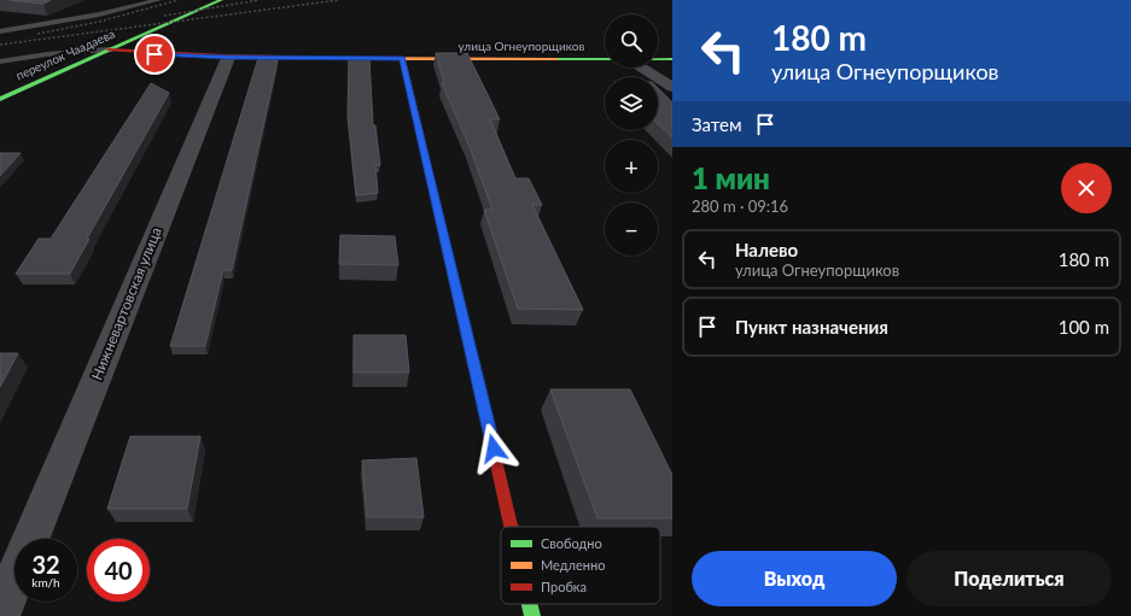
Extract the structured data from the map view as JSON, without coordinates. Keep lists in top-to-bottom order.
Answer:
{
  "streets": {
    "street": ["улица Огнеупорщиков", "переулок Чаадаева", "Нижневартовская улица"]
  },
  "crossings": [
    ["улица Огнеупорщиков", "переулок Чаадаева"],
    ["улица Огнеупорщиков", "Нижневартовская улица"]
  ],
  "legend": ["Свободно", "Медленно", "Пробка"],
  "page": {
    "turn": ["180 m", "улица Огнеупорщиков"],
    "map_buttons": ["+", "−"],
    "then": "Затем",
    "heading": ["1 мин", "280 m · 09:16"],
    "list": [
      {
        "name": "Налево",
        "note": "улица Огнеупорщиков",
        "value": "180 m"
      },
      {
        "name": "Пункт назначения",
        "value": "100 m"
      }
    ],
    "speed": "32 km/h",
    "limit": "40",
    "buttons": ["Выход", "Поделиться"]
  }
}
